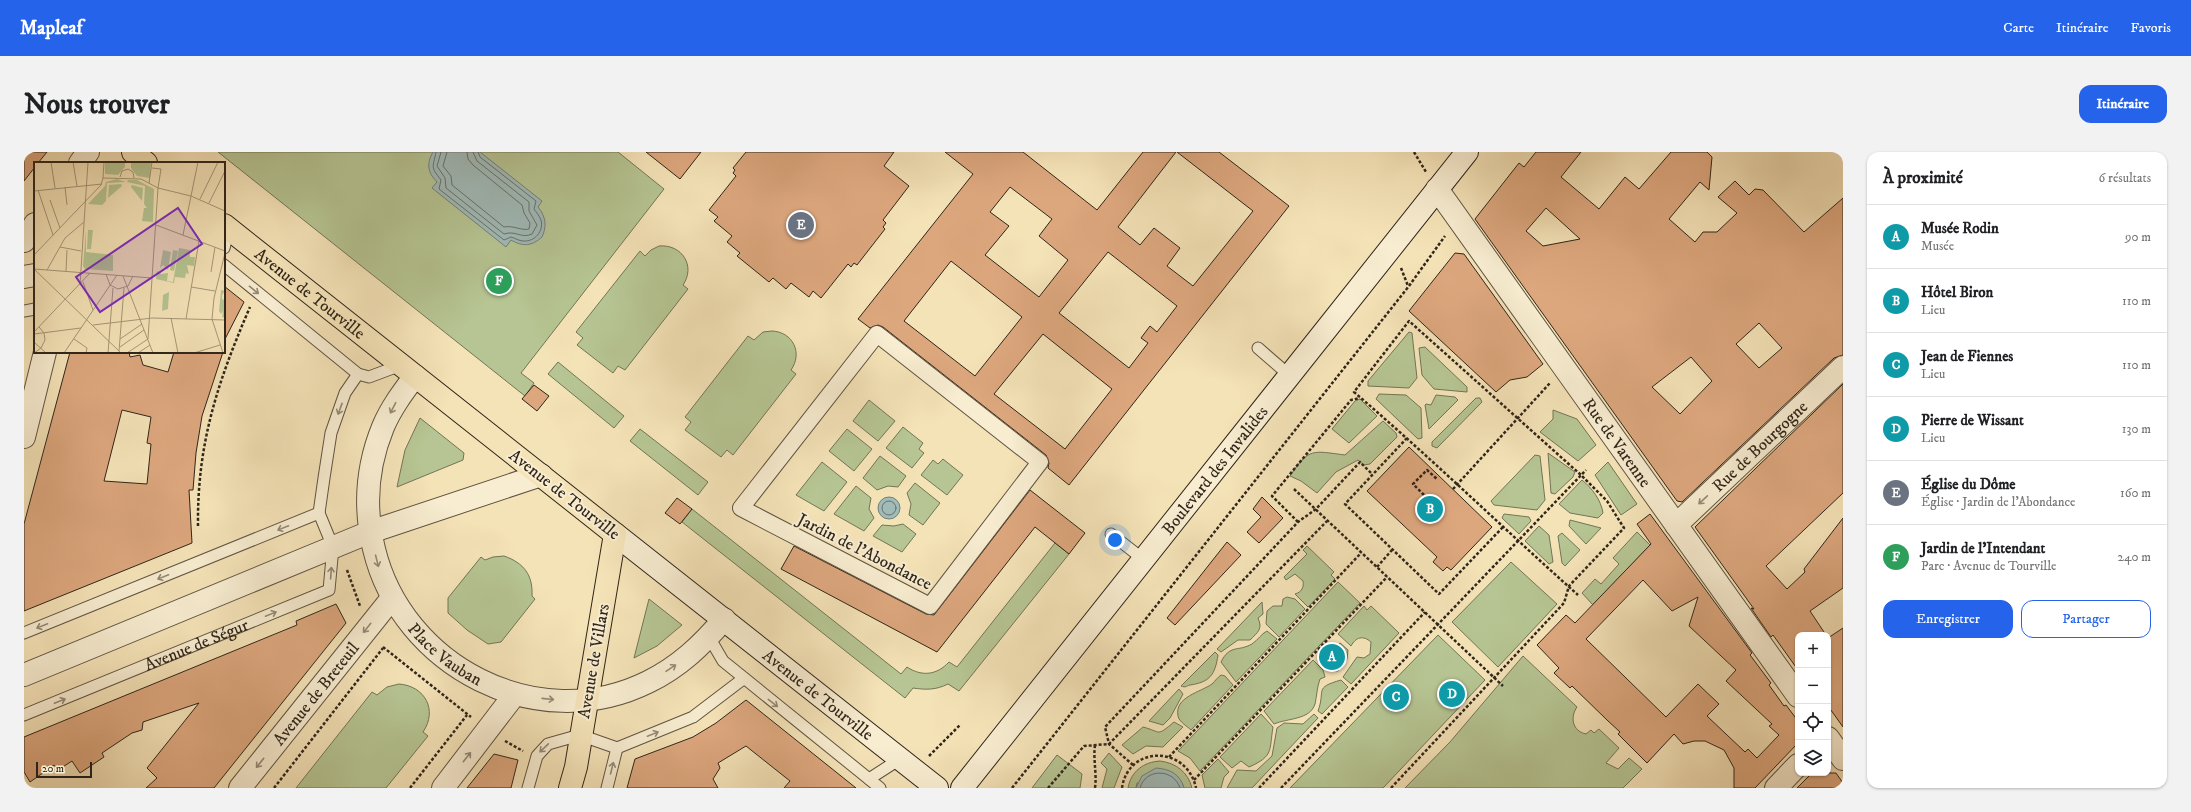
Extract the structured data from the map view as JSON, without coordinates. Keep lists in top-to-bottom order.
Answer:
{
  "streets": {
    "main road": ["Avenue de Tourville", "Avenue de Villars"],
    "street": [
      "Rue de Varenne",
      "Rue de Bourgogne",
      "Boulevard des Invalides",
      "Jardin de l'Abondance",
      "Place Vauban",
      "Avenue de Breteuil"
    ],
    "lane": ["Avenue de Ségur"]
  },
  "crossings": [
    ["Avenue de Tourville", "Place Vauban"],
    ["Avenue de Tourville", "Avenue de Villars"],
    ["Rue de Varenne", "Rue de Bourgogne"],
    ["Rue de Varenne", "Boulevard des Invalides"],
    ["Place Vauban", "Avenue de Villars"],
    ["Place Vauban", "Avenue de Breteuil"]
  ],
  "one_way": ["Rue de Bourgogne"],
  "scale_bar": "20 m",
  "page": {
    "header": "Mapleaf",
    "nav": ["Carte", "Itinéraire", "Favoris"],
    "buttons": [
      "Itinéraire",
      ["Enregistrer", "Partager"]
    ],
    "title": "Nous trouver",
    "heading": ["À proximité", "6 résultats"],
    "list": [
      {
        "mark": "A",
        "name": "Musée Rodin",
        "note": "Musée",
        "value": "90 m"
      },
      {
        "mark": "B",
        "name": "Hôtel Biron",
        "note": "Lieu",
        "value": "110 m"
      },
      {
        "mark": "C",
        "name": "Jean de Fiennes",
        "note": "Lieu",
        "value": "110 m"
      },
      {
        "mark": "D",
        "name": "Pierre de Wissant",
        "note": "Lieu",
        "value": "130 m"
      },
      {
        "mark": "E",
        "name": "Église du Dôme",
        "note": "Église · Jardin de l'Abondance",
        "value": "160 m"
      },
      {
        "mark": "F",
        "name": "Jardin de l'Intendant",
        "note": "Parc · Avenue de Tourville",
        "value": "240 m"
      }
    ],
    "pins": [
      "E",
      "F",
      "B",
      "A",
      "D",
      "C"
    ],
    "map_buttons": ["+", "−"],
    "scale": "20 m"
  }
}
